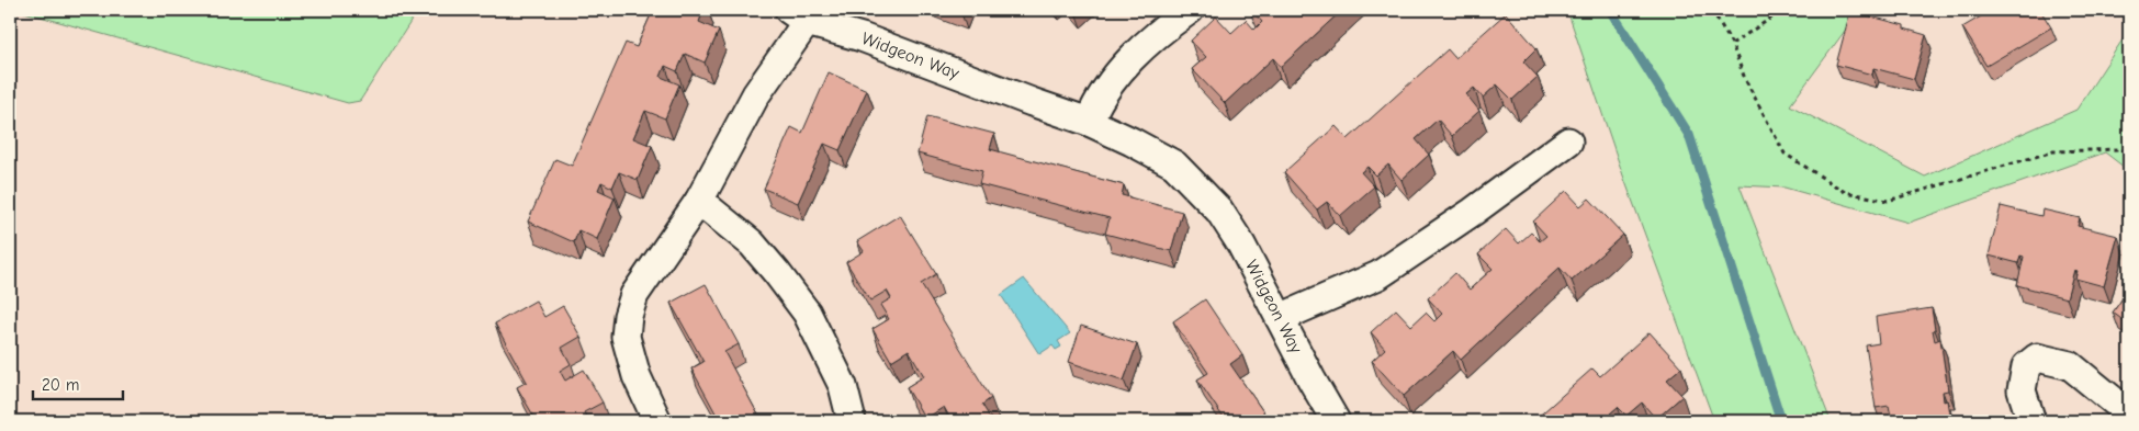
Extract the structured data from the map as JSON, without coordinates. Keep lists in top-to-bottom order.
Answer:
{
  "streets": {
    "street": ["Widgeon Way"]
  },
  "scale_bar": "20 m"
}
